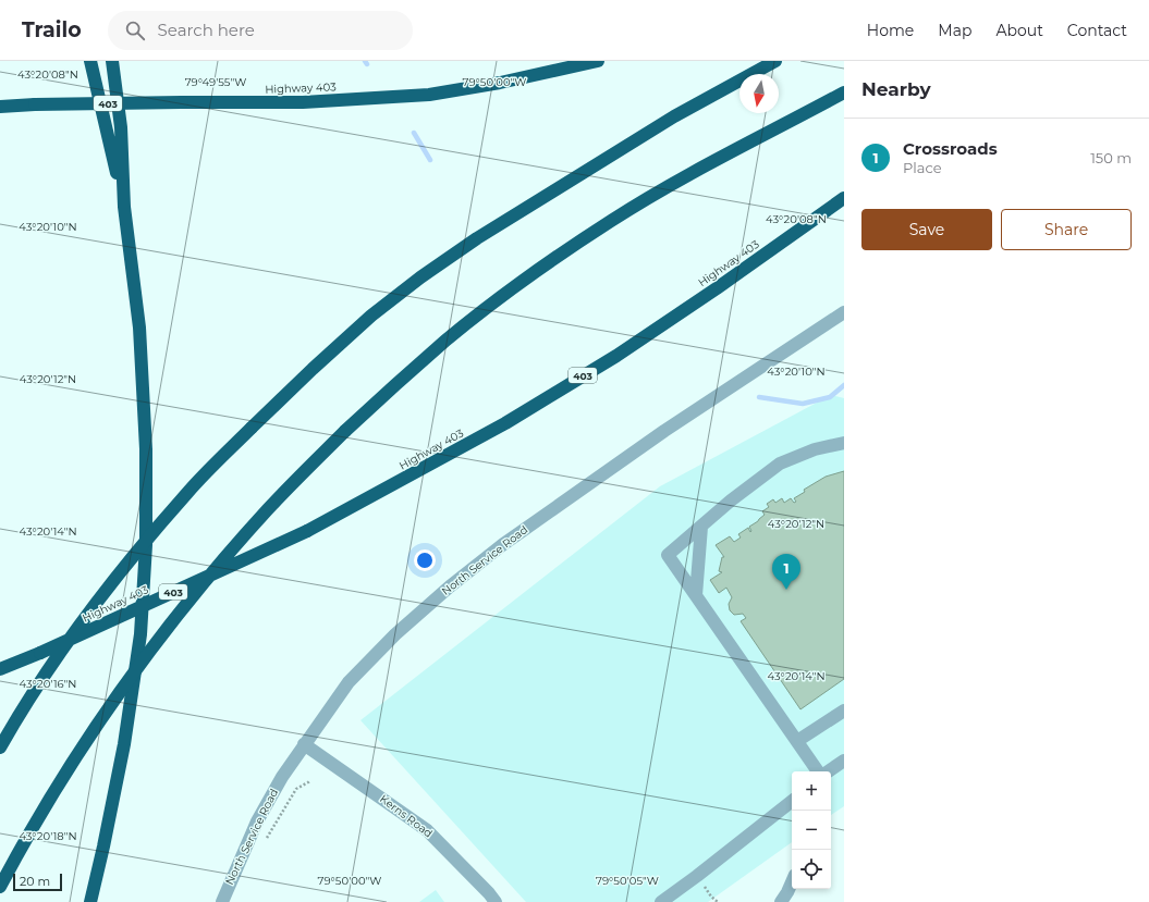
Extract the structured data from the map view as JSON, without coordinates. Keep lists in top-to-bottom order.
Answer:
{
  "streets": {
    "highway": ["Highway 403", "403"],
    "street": ["North Service Road", "Kerns Road"]
  },
  "crossings": [
    ["North Service Road", "Kerns Road"]
  ],
  "scale_bar": "20 m",
  "north": "bottom",
  "page": {
    "header": "Trailo",
    "search": "Search here",
    "nav": [
      "Home",
      "Map",
      "About",
      "Contact"
    ],
    "heading": "Nearby",
    "list": [
      {
        "mark": "1",
        "name": "Crossroads",
        "note": "Place",
        "value": "150 m"
      }
    ],
    "buttons": ["Save", "Share"],
    "pins": "1",
    "map_buttons": ["+", "−"],
    "scale": "20 m"
  },
  "coordinates": [
    "43°20'08\"N",
    "79°49'55\"W",
    "79°50'00\"W",
    "43°20'10\"N",
    "43°20'12\"N",
    "43°20'14\"N",
    "43°20'16\"N",
    "43°20'18\"N",
    "79°50'05\"W"
  ]
}
